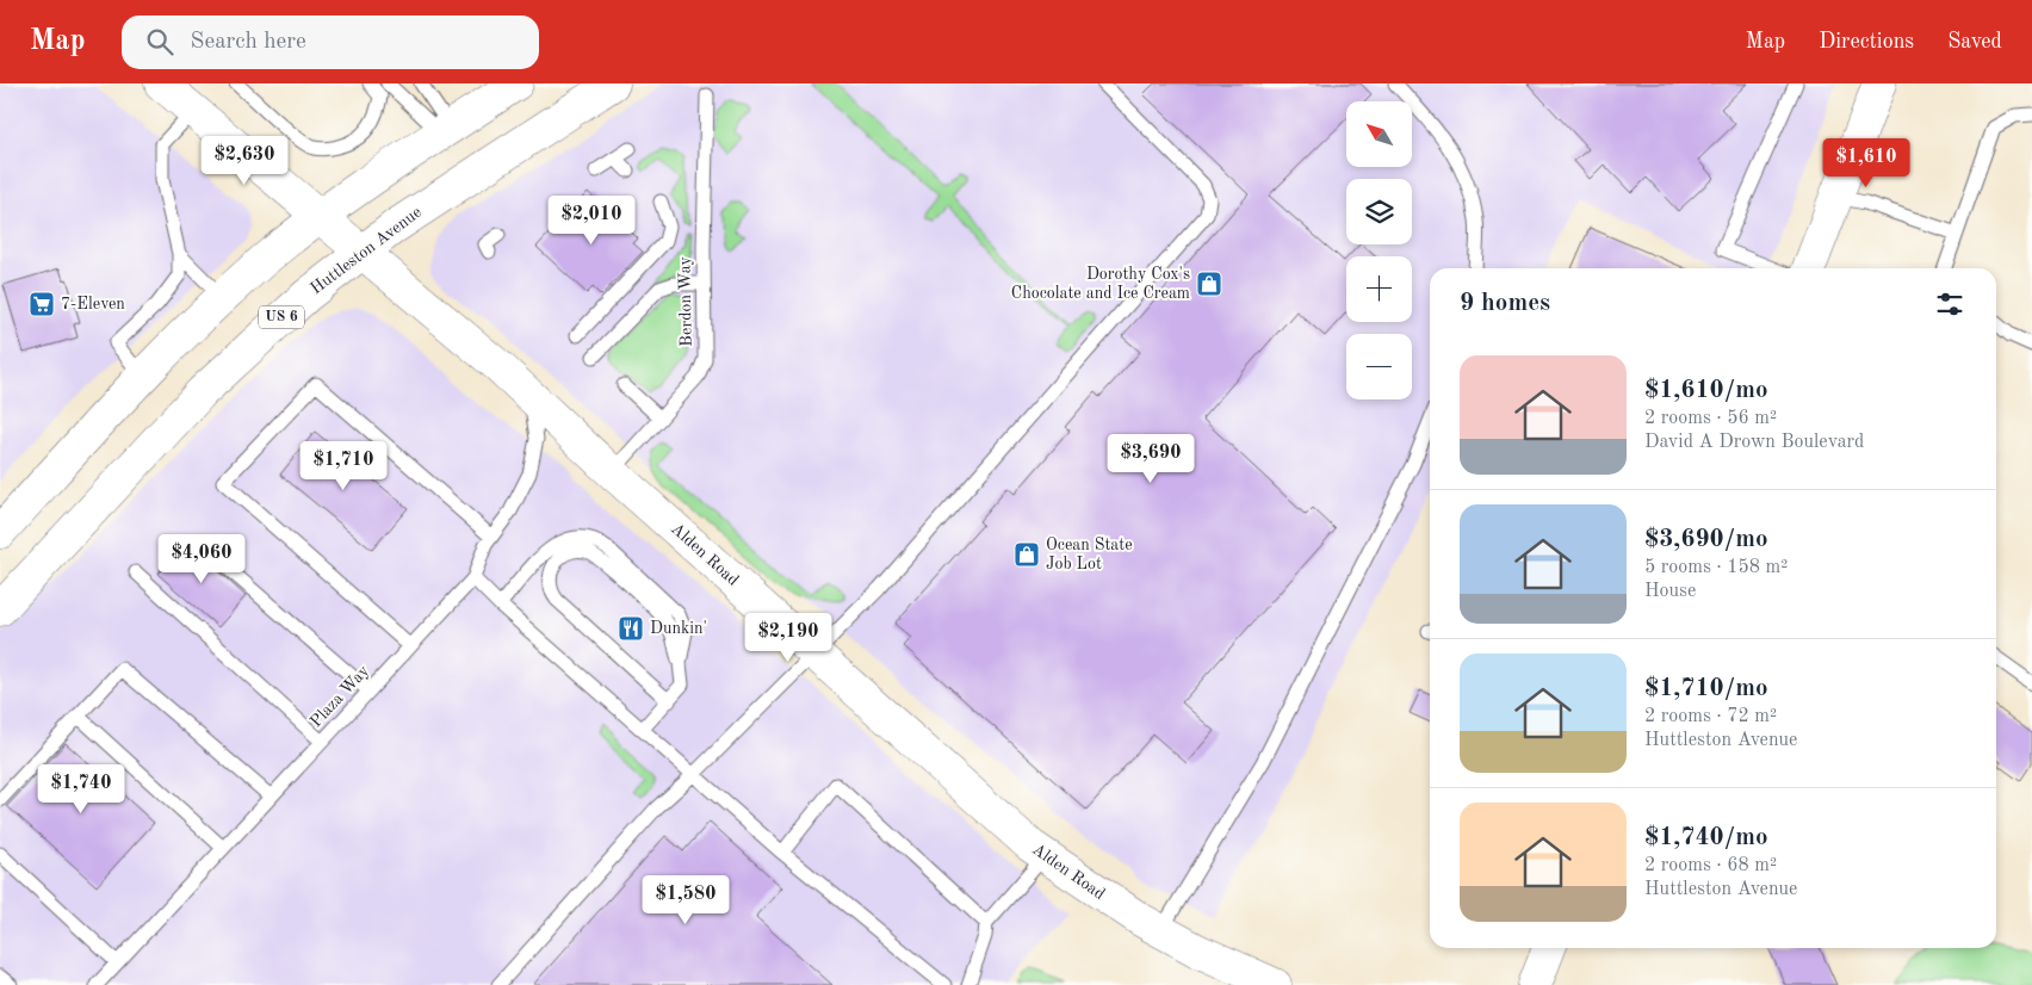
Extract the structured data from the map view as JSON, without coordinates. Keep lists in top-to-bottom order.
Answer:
{
  "streets": {
    "main road": ["Huttleston Avenue", "US 6", "Alden Road"],
    "lane": ["Berdon Way", "Plaza Way"]
  },
  "crossings": [
    ["Huttleston Avenue", "Alden Road"],
    ["Berdon Way", "Alden Road"],
    ["Alden Road", "Plaza Way"]
  ],
  "places": {
    "shop": ["Dorothy Cox's Chocolate and Ice Cream", "Ocean State Job Lot"],
    "supermarket": ["7-Eleven"],
    "restaurant": ["Dunkin'"]
  },
  "north": "top left",
  "page": {
    "header": "Map",
    "search": "Search here",
    "nav": ["Map", "Directions", "Saved"],
    "map_buttons": ["+", "−"],
    "price": [
      "$2,630",
      "$1,610",
      "$2,010",
      "$3,690",
      "$1,710",
      "$4,060",
      "$2,190",
      "$1,740",
      "$1,580"
    ],
    "heading": "9 homes",
    "list": [
      {
        "name": "$1,610/mo",
        "note": "2 rooms · 56 m² · David A Drown Boulevard"
      },
      {
        "name": "$3,690/mo",
        "note": "5 rooms · 158 m² · House"
      },
      {
        "name": "$1,710/mo",
        "note": "2 rooms · 72 m² · Huttleston Avenue"
      },
      {
        "name": "$1,740/mo",
        "note": "2 rooms · 68 m² · Huttleston Avenue"
      }
    ]
  }
}
